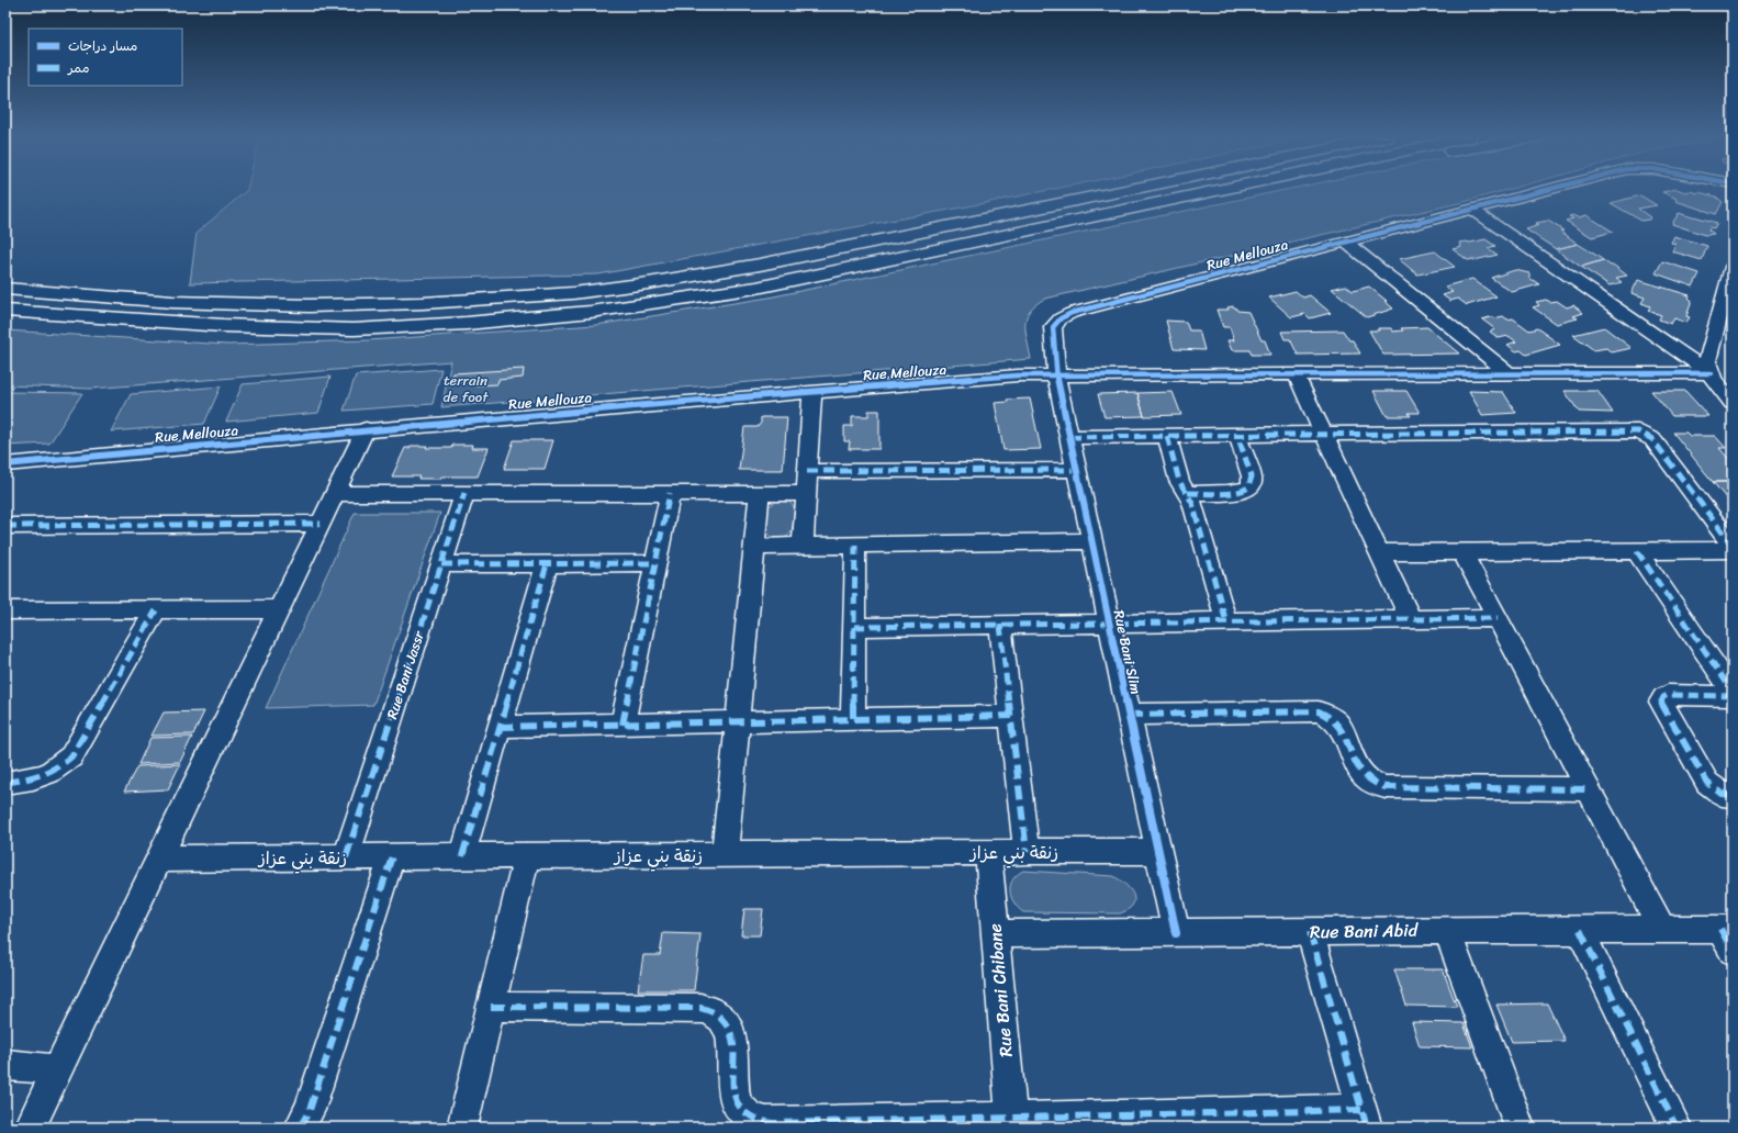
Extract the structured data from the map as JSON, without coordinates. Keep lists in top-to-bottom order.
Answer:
{
  "streets": {
    "street": [
      "Rue Mellouza",
      "Rue Bani Slim",
      "Rue Bani Jassr",
      "زنقة بني عزاز",
      "Rue Bani Abid",
      "Rue Bani Chibane"
    ]
  },
  "crossings": [
    ["Rue Mellouza", "Rue Bani Slim"],
    ["Rue Bani Slim", "زنقة بني عزاز"],
    ["Rue Bani Slim", "Rue Bani Abid"],
    ["Rue Bani Jassr", "زنقة بني عزاز"],
    ["زنقة بني عزاز", "Rue Bani Chibane"],
    ["Rue Bani Abid", "Rue Bani Chibane"]
  ],
  "parks": ["terrain de foot"],
  "legend": ["مسار دراجات", "ممر"]
}
